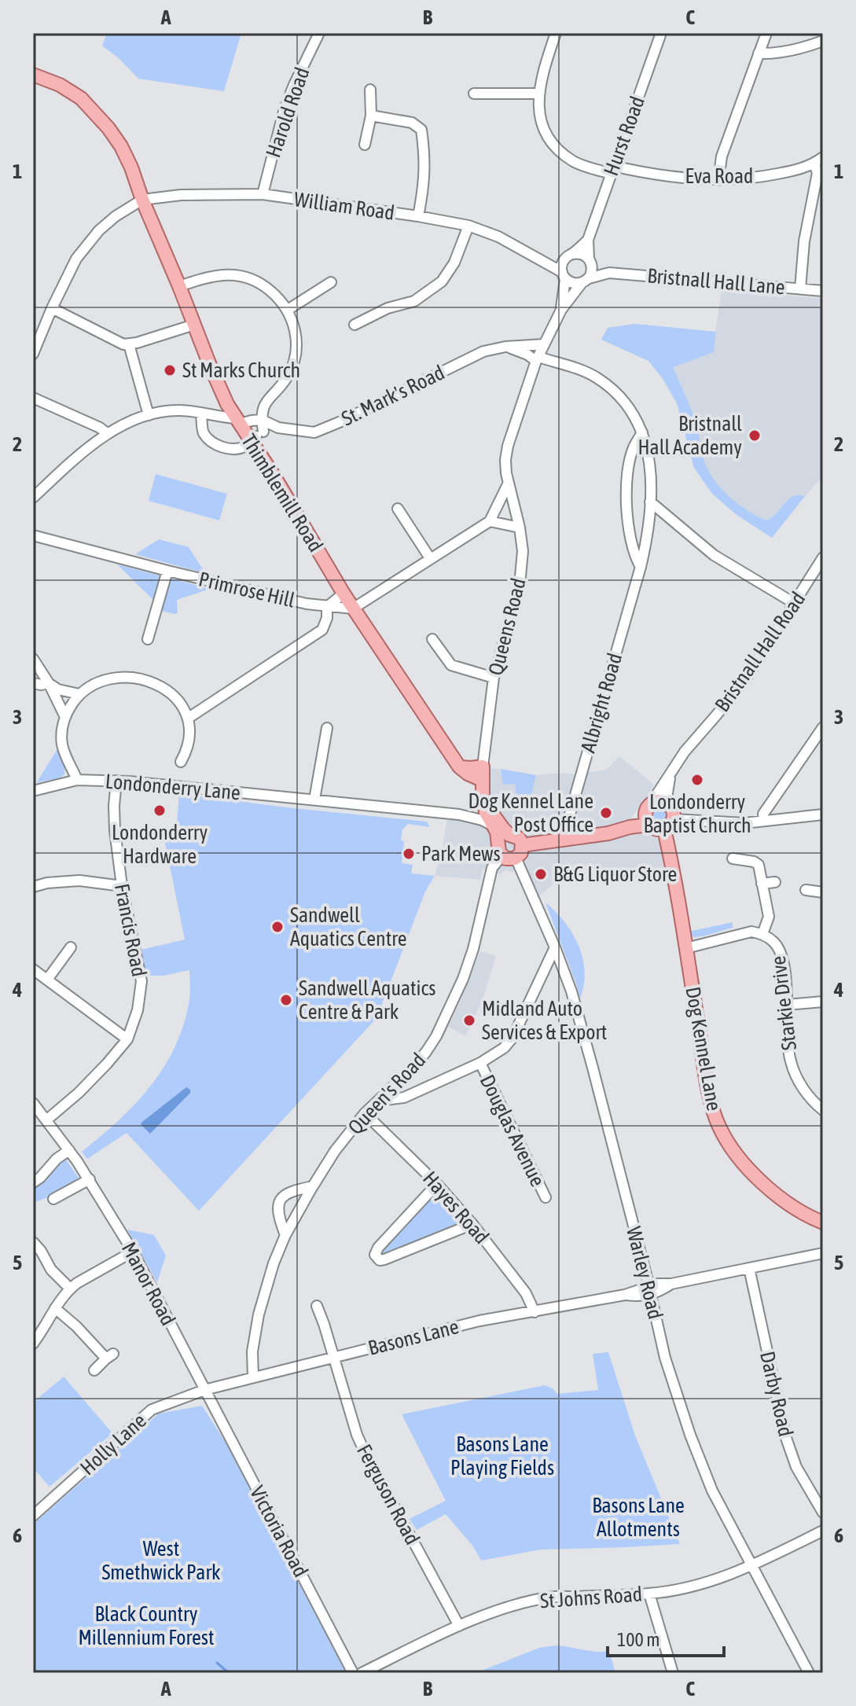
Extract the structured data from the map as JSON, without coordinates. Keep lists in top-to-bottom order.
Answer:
{
  "streets": {
    "main road": ["Thimblemill Road", "Dog Kennel Lane"],
    "street": [
      "Harold Road",
      "Hurst Road",
      "Eva Road",
      "William Road",
      "Bristnall Hall Lane",
      "St. Mark's Road",
      "Primrose Hill",
      "Queens Road",
      "Bristnall Hall Road",
      "Albright Road",
      "Londonderry Lane",
      "Francis Road",
      "Starkie Drive",
      "Queen's Road",
      "Douglas Avenue",
      "Hayes Road",
      "Warley Road",
      "Manor Road",
      "Basons Lane",
      "Darby Road",
      "Holly Lane",
      "Ferguson Road",
      "Victoria Road",
      "St Johns Road"
    ]
  },
  "crossings": [
    ["Harold Road", "William Road"],
    ["Hurst Road", "Eva Road"],
    ["Hurst Road", "William Road"],
    ["Hurst Road", "Bristnall Hall Lane"],
    ["Hurst Road", "Queens Road"],
    ["William Road", "Bristnall Hall Lane"],
    ["William Road", "Thimblemill Road"],
    ["William Road", "Queens Road"],
    ["Bristnall Hall Lane", "Queens Road"],
    ["St. Mark's Road", "Thimblemill Road"],
    ["St. Mark's Road", "Queens Road"],
    ["Thimblemill Road", "Primrose Hill"],
    ["Queens Road", "Albright Road"],
    ["Bristnall Hall Road", "Dog Kennel Lane"],
    ["Londonderry Lane", "Francis Road"],
    ["Francis Road", "Manor Road"],
    ["Starkie Drive", "Dog Kennel Lane"],
    ["Queen's Road", "Hayes Road"],
    ["Queen's Road", "Warley Road"],
    ["Queen's Road", "Basons Lane"],
    ["Hayes Road", "Basons Lane"],
    ["Warley Road", "Basons Lane"],
    ["Warley Road", "St Johns Road"],
    ["Manor Road", "Basons Lane"],
    ["Manor Road", "Holly Lane"],
    ["Manor Road", "Victoria Road"],
    ["Basons Lane", "Darby Road"],
    ["Basons Lane", "Holly Lane"],
    ["Basons Lane", "Ferguson Road"],
    ["Basons Lane", "Victoria Road"],
    ["Holly Lane", "Victoria Road"],
    ["Ferguson Road", "St Johns Road"]
  ],
  "parks": [
    "Basons Lane Playing Fields",
    "Basons Lane Allotments",
    "West Smethwick Park",
    "Black Country Millennium Forest"
  ],
  "places": [
    "St Marks Church",
    "Bristnall Hall Academy",
    "Londonderry Baptist Church",
    "Londonderry Hardware",
    "Dog Kennel Lane Post Office",
    "Park Mews",
    "B&G Liquor Store",
    "Sandwell Aquatics Centre",
    "Sandwell Aquatics Centre & Park",
    "Midland Auto Services & Export"
  ],
  "scale_bar": "100 m",
  "grid": {
    "columns": ["A", "B", "C"],
    "rows": [
      "1",
      "2",
      "3",
      "4",
      "5",
      "6"
    ]
  }
}
